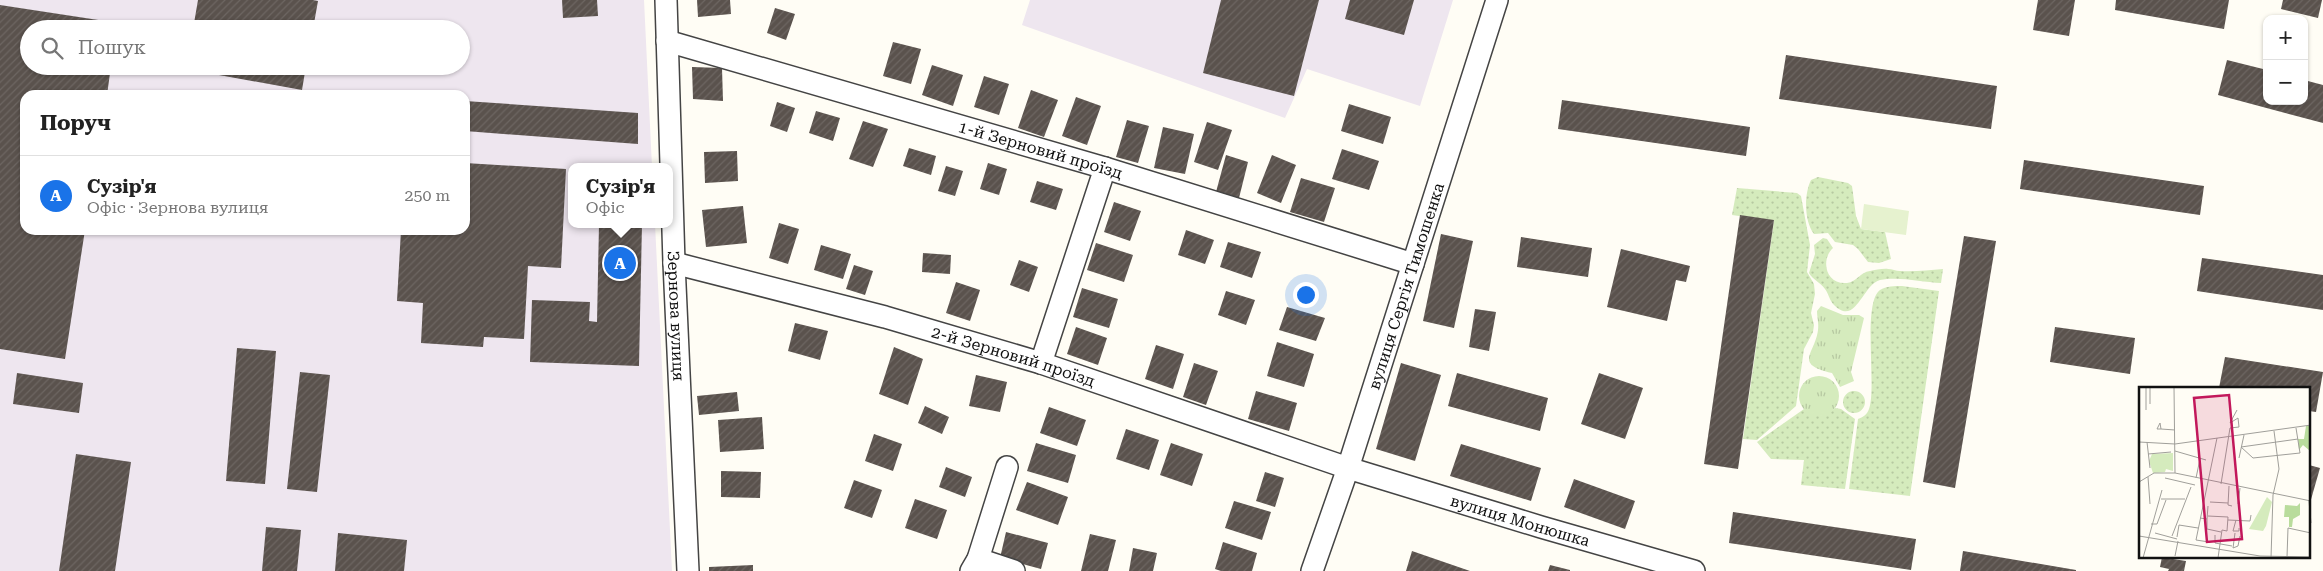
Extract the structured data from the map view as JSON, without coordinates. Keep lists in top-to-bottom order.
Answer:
{
  "streets": {
    "street": [
      "1-й Зерновий проїзд",
      "вулиця Сергія Тимошенка",
      "Зернова вулиця",
      "2-й Зерновий проїзд",
      "вулиця Монюшка"
    ]
  },
  "crossings": [
    ["1-й Зерновий проїзд", "вулиця Сергія Тимошенка"],
    ["1-й Зерновий проїзд", "Зернова вулиця"],
    ["вулиця Сергія Тимошенка", "2-й Зерновий проїзд"],
    ["вулиця Сергія Тимошенка", "вулиця Монюшка"],
    ["Зернова вулиця", "2-й Зерновий проїзд"],
    ["2-й Зерновий проїзд", "вулиця Монюшка"]
  ],
  "page": {
    "map_buttons": ["+", "−"],
    "search": "Пошук",
    "heading": "Поруч",
    "list": [
      {
        "mark": "A",
        "name": "Сузір'я",
        "note": "Офіс · Зернова вулиця",
        "value": "250 m"
      }
    ],
    "popup": ["Сузір'я", "Офіс"],
    "pins": "A"
  }
}
